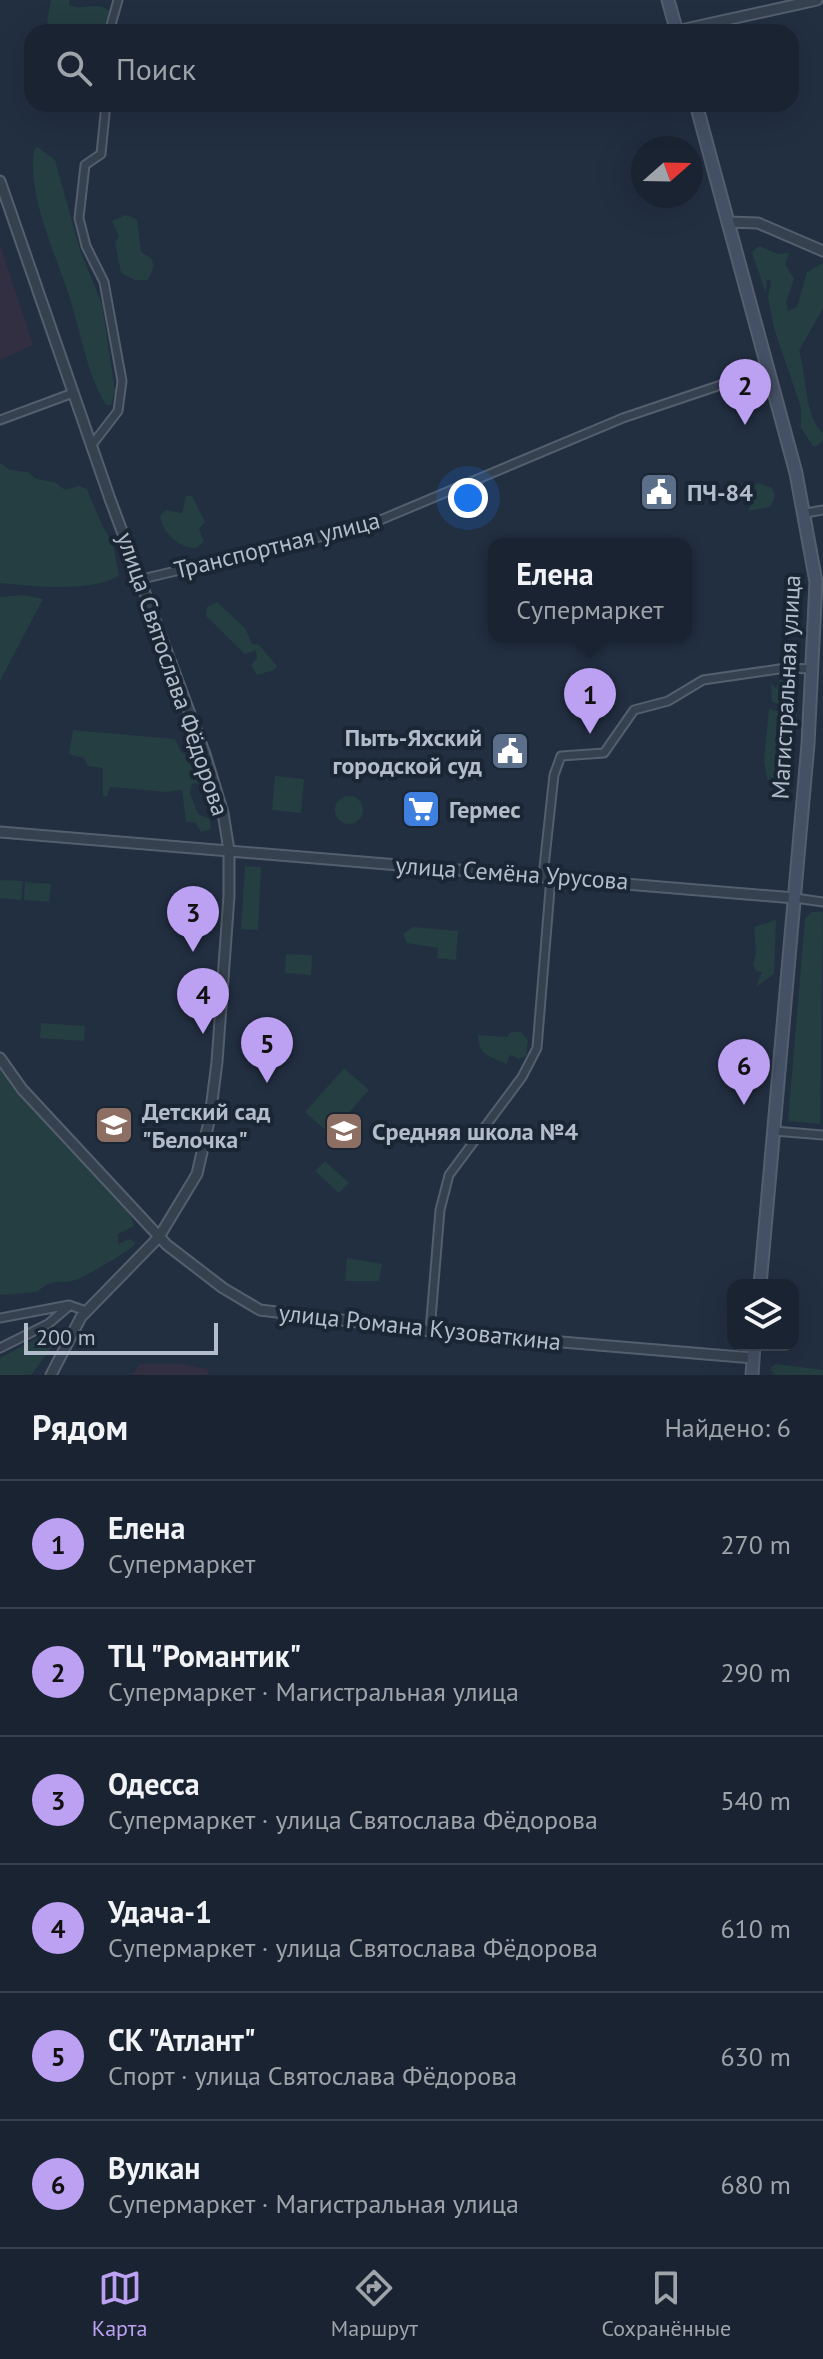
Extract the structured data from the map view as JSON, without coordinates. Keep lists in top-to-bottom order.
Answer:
{
  "streets": {
    "main road": ["Магистральная улица"],
    "street": [
      "Транспортная улица",
      "улица Святослава Фёдорова",
      "улица Семёна Урусова",
      "улица Романа Кузоваткина"
    ]
  },
  "crossings": [
    ["Транспортная улица", "улица Святослава Фёдорова"],
    ["Транспортная улица", "Магистральная улица"],
    ["улица Святослава Фёдорова", "улица Семёна Урусова"],
    ["улица Святослава Фёдорова", "улица Романа Кузоваткина"],
    ["Магистральная улица", "улица Семёна Урусова"]
  ],
  "places": {
    "public building": ["ПЧ-84", "Пыть-Яхский городской суд"],
    "supermarket": ["Гермес"],
    "school or university": ["Детский сад \"Белочка\"", "Средняя школа №4"]
  },
  "scale_bar": "200 m",
  "north": "right",
  "page": {
    "search": "Поиск",
    "pins": [
      "2",
      "1",
      "3",
      "4",
      "5",
      "6"
    ],
    "popup": ["Елена", "Супермаркет"],
    "scale": "200 m",
    "heading": ["Рядом", "Найдено: 6"],
    "list": [
      {
        "mark": "1",
        "name": "Елена",
        "note": "Супермаркет",
        "value": "270 m"
      },
      {
        "mark": "2",
        "name": "ТЦ \"Романтик\"",
        "note": "Супермаркет · Магистральная улица",
        "value": "290 m"
      },
      {
        "mark": "3",
        "name": "Одесса",
        "note": "Супермаркет · улица Святослава Фёдорова",
        "value": "540 m"
      },
      {
        "mark": "4",
        "name": "Удача-1",
        "note": "Супермаркет · улица Святослава Фёдорова",
        "value": "610 m"
      },
      {
        "mark": "5",
        "name": "СК \"Атлант\"",
        "note": "Спорт · улица Святослава Фёдорова",
        "value": "630 m"
      },
      {
        "mark": "6",
        "name": "Вулкан",
        "note": "Супермаркет · Магистральная улица",
        "value": "680 m"
      }
    ],
    "nav": ["Карта", "Маршрут", "Сохранённые"]
  }
}
